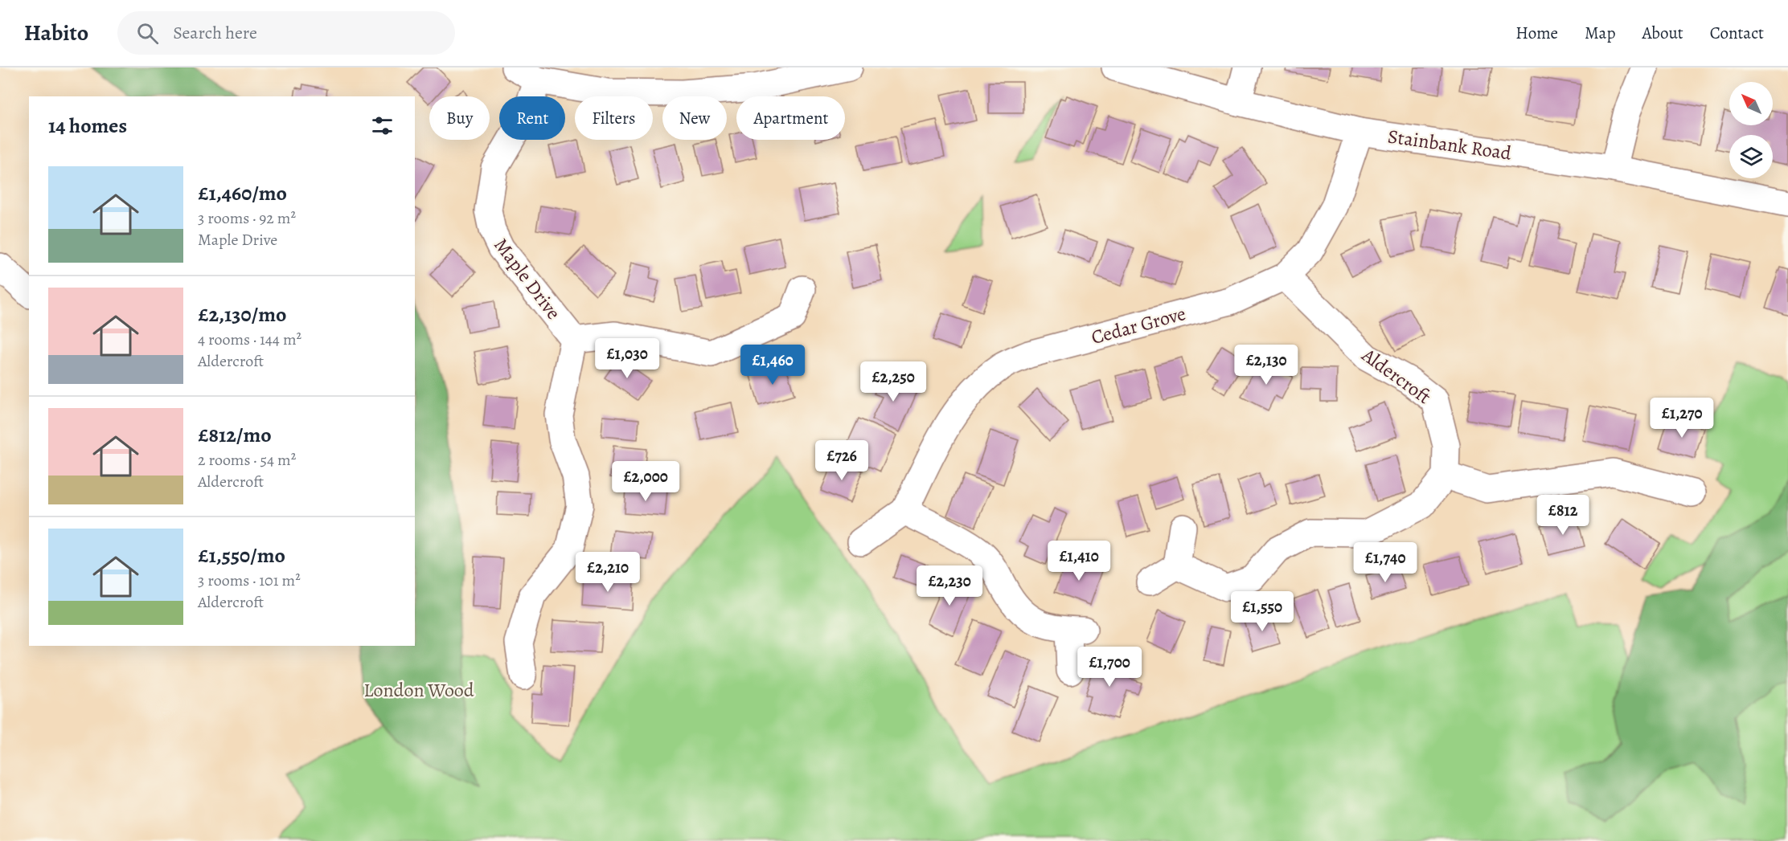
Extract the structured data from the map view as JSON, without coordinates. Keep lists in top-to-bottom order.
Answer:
{
  "streets": {
    "street": [
      "Stainbank Road",
      "Maple Drive",
      "Cedar Grove",
      "Aldercroft"
    ]
  },
  "crossings": [
    ["Stainbank Road", "Cedar Grove"],
    ["Cedar Grove", "Aldercroft"]
  ],
  "parks": ["London Wood"],
  "north": "top left",
  "page": {
    "header": "Habito",
    "search": "Search here",
    "nav": [
      "Home",
      "Map",
      "About",
      "Contact"
    ],
    "chip": [
      "Buy",
      "Rent",
      "Filters",
      "New",
      "Apartment"
    ],
    "heading": "14 homes",
    "list": [
      {
        "name": "£1,460/mo",
        "note": "3 rooms · 92 m² · Maple Drive"
      },
      {
        "name": "£2,130/mo",
        "note": "4 rooms · 144 m² · Aldercroft"
      },
      {
        "name": "£812/mo",
        "note": "2 rooms · 54 m² · Aldercroft"
      },
      {
        "name": "£1,550/mo",
        "note": "3 rooms · 101 m² · Aldercroft"
      }
    ],
    "price": [
      "£1,030",
      "£1,460",
      "£2,130",
      "£2,250",
      "£1,270",
      "£726",
      "£2,000",
      "£812",
      "£1,410",
      "£1,740",
      "£2,210",
      "£2,230",
      "£1,550",
      "£1,700"
    ]
  }
}
